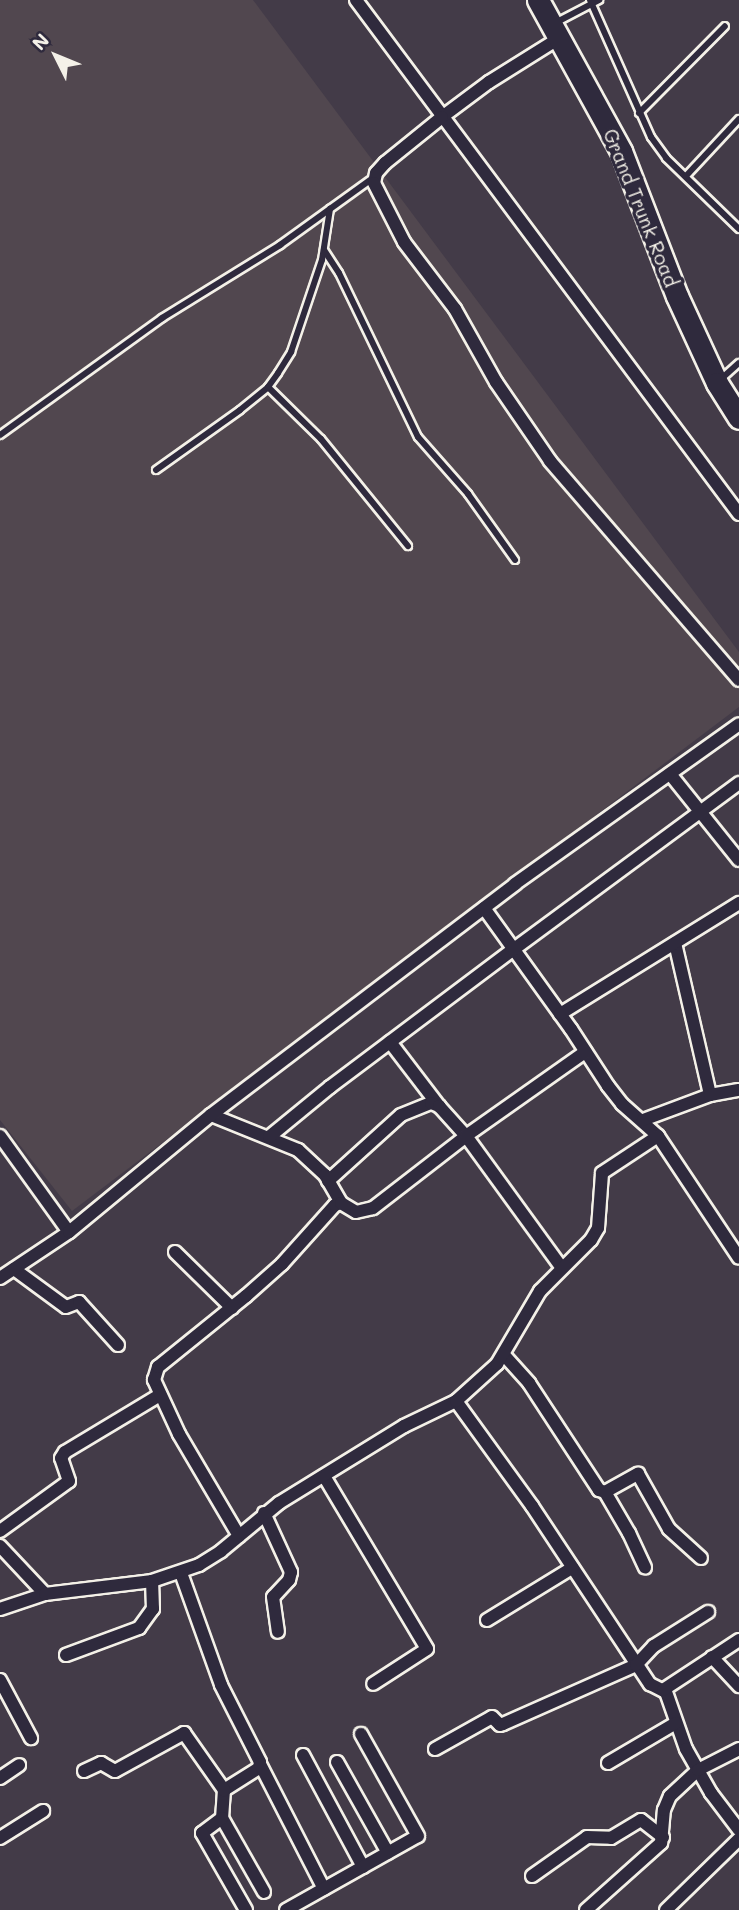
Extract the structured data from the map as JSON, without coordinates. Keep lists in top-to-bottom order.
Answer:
{
  "streets": {
    "main road": ["Grand Trunk Road"]
  },
  "north": "top left"
}
